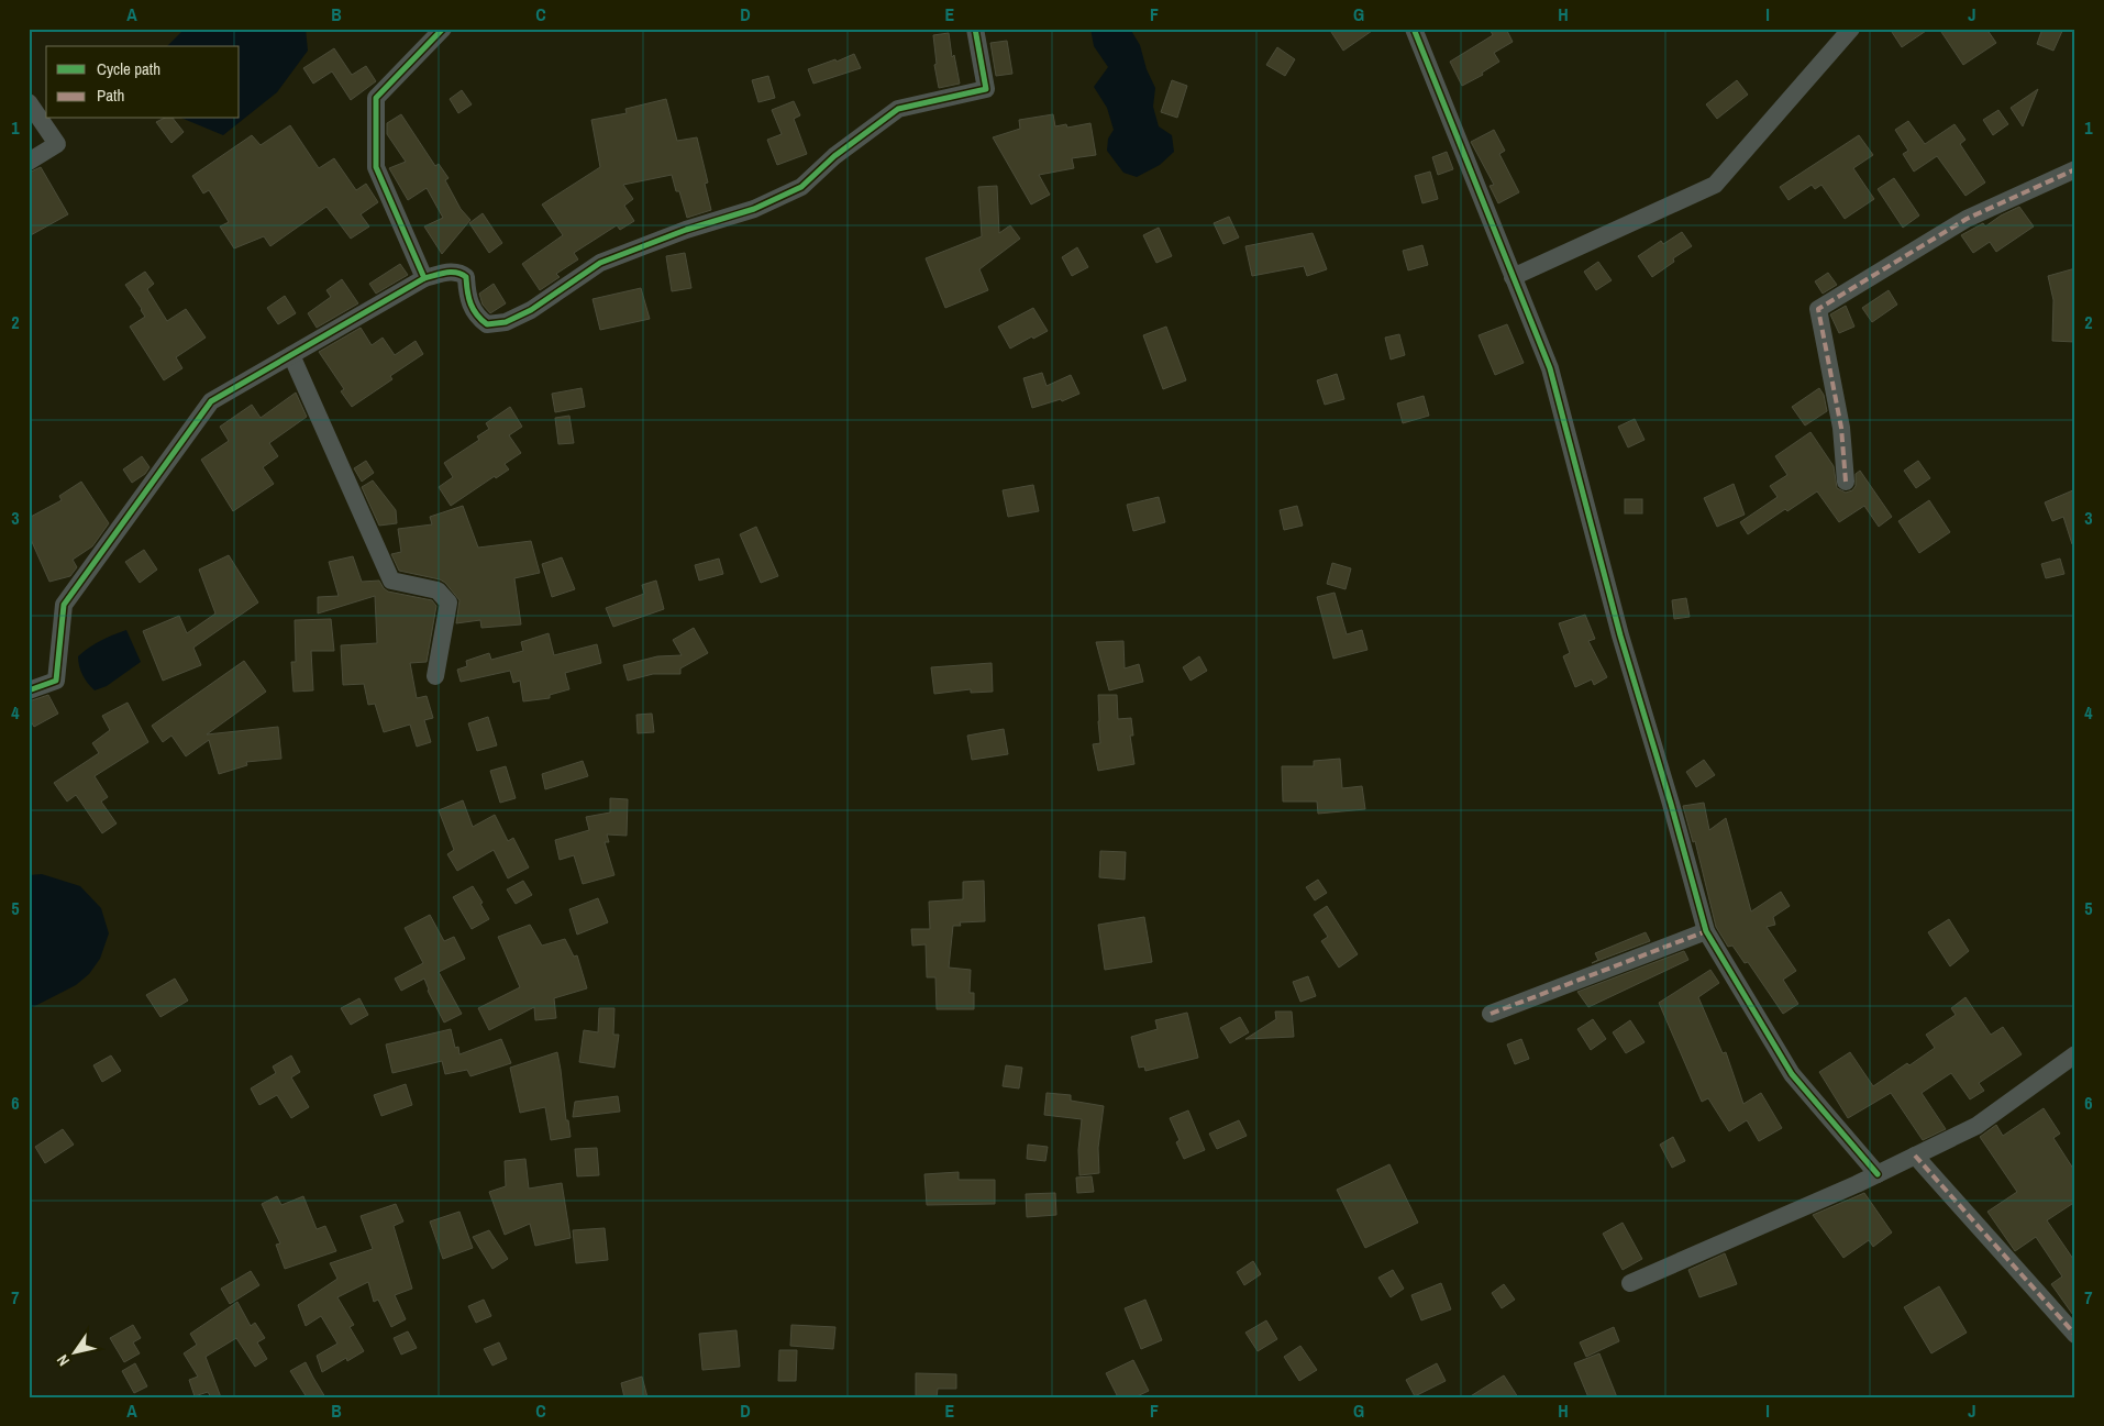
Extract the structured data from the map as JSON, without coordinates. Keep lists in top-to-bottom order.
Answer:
{
  "legend": ["Cycle path", "Path"],
  "north": "bottom left",
  "grid": {
    "columns": [
      "A",
      "B",
      "C",
      "D",
      "E",
      "F",
      "G",
      "H",
      "I",
      "J"
    ],
    "rows": [
      "1",
      "2",
      "3",
      "4",
      "5",
      "6",
      "7"
    ]
  }
}
